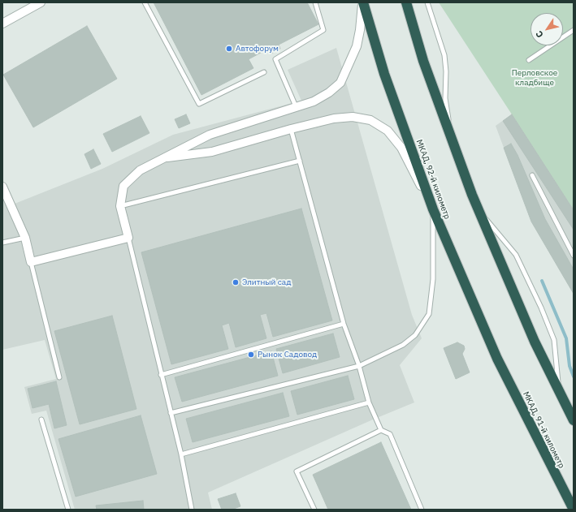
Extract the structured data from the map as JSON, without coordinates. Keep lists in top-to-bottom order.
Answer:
{
  "streets": {
    "highway": ["МКАД, 92-й километр", "МКАД, 91-й километр"]
  },
  "crossings": [
    ["МКАД, 92-й километр", "МКАД, 91-й километр"]
  ],
  "parks": ["Перловское кладбище"],
  "places": ["Автофорум", "Элитный сад", "Рынок Садовод"],
  "north": "bottom left"
}
